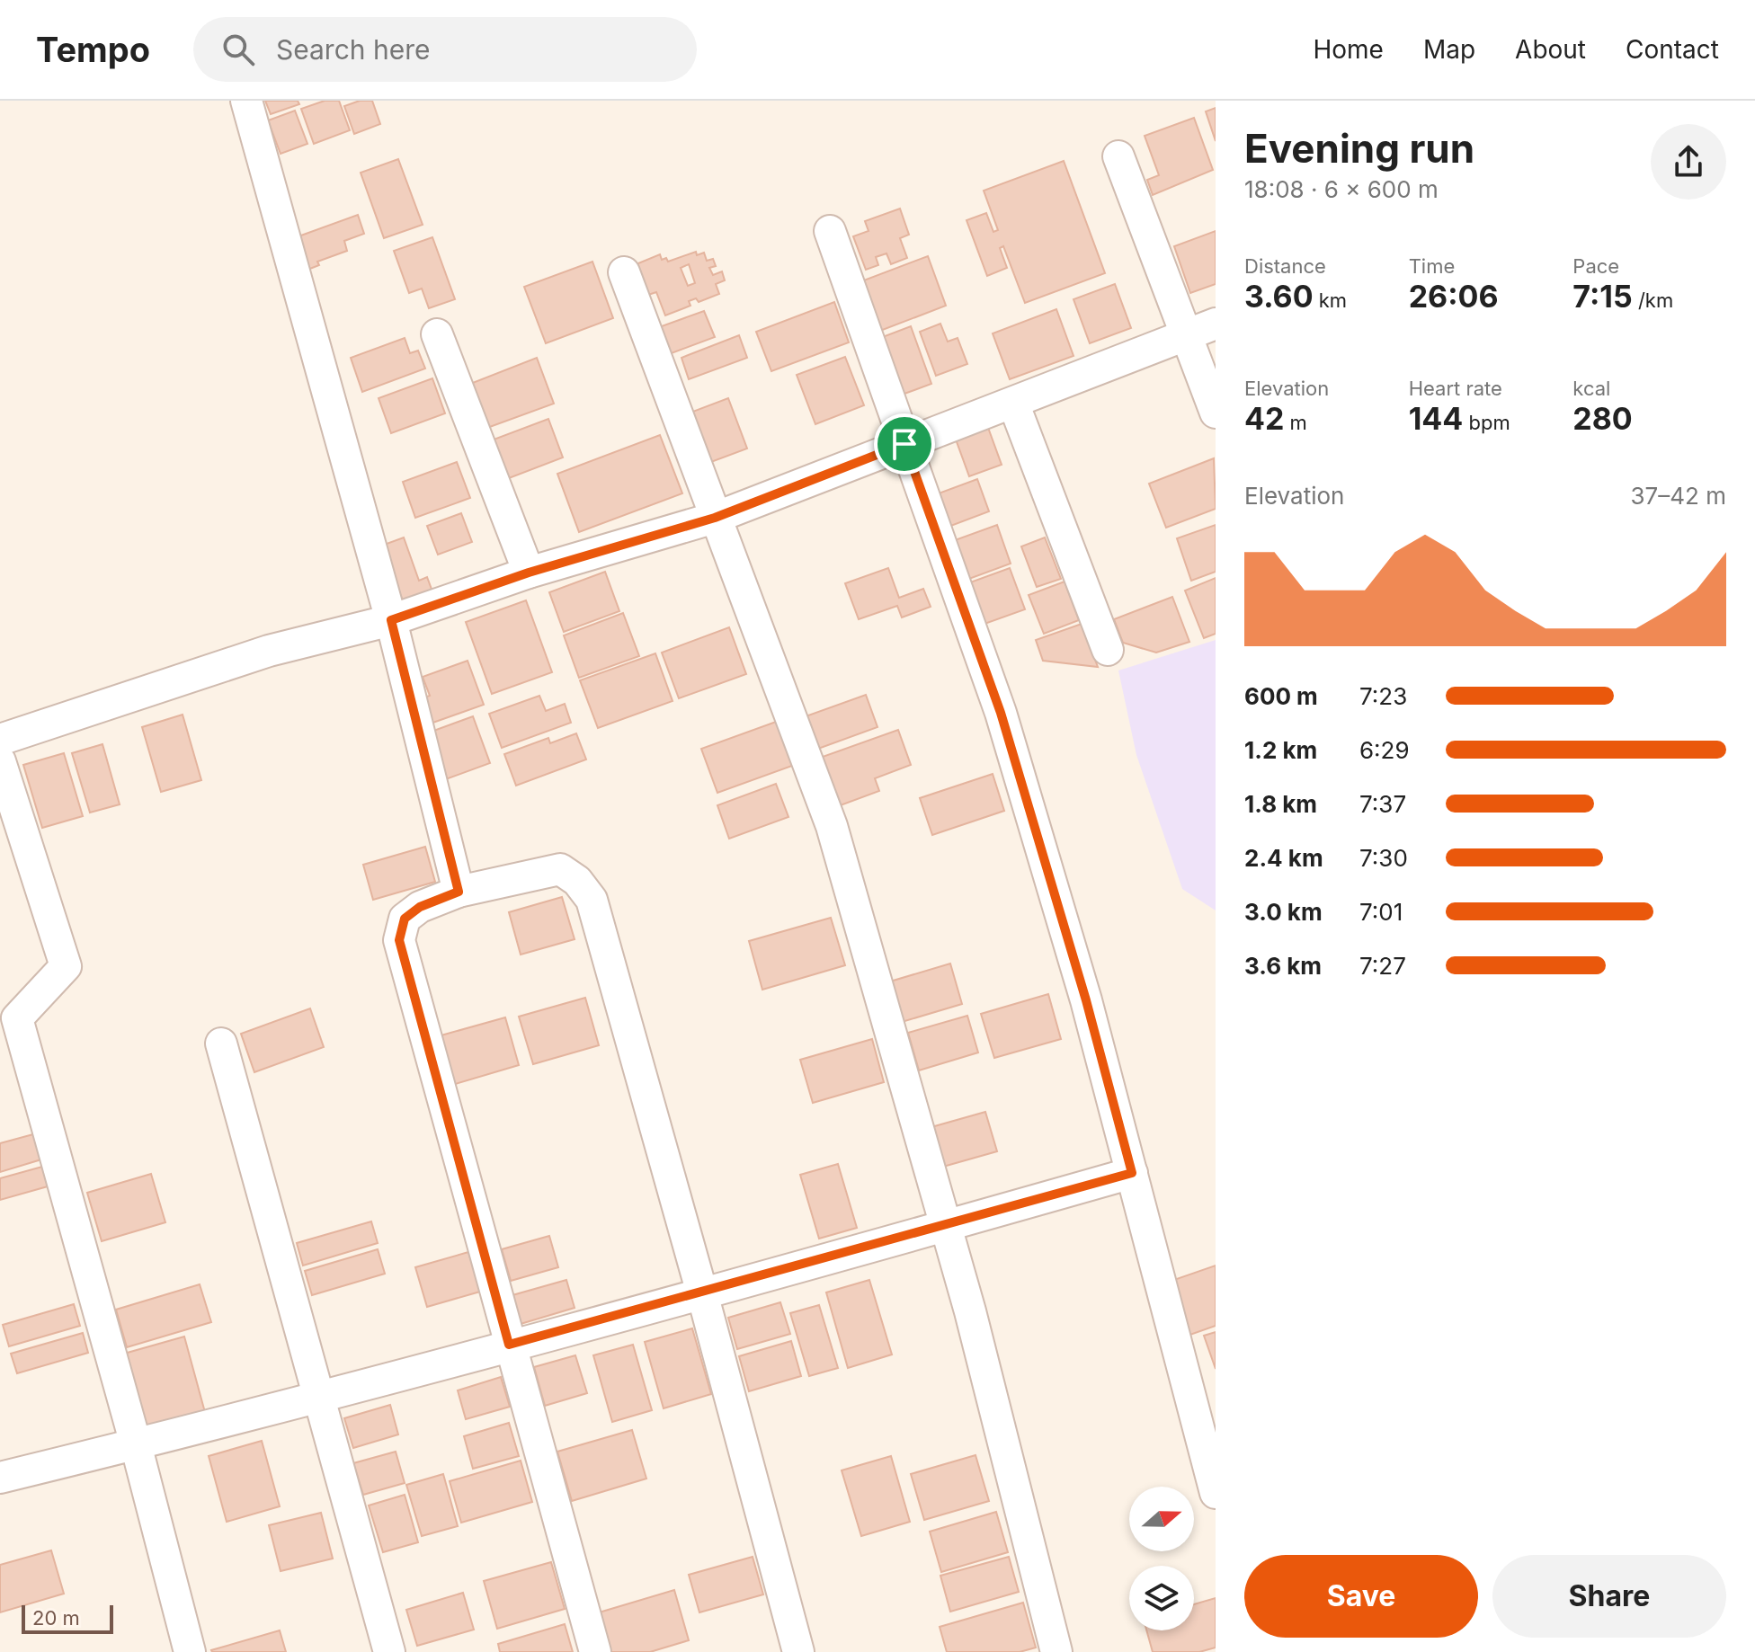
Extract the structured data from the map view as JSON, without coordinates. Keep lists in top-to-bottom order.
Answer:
{
  "scale_bar": "20 m",
  "north": "right",
  "page": {
    "header": "Tempo",
    "search": "Search here",
    "nav": [
      "Home",
      "Map",
      "About",
      "Contact"
    ],
    "heading": ["Evening run", "18:08 · 6 × 600 m"],
    "stats": [
      ["Distance", "3.60 km"],
      ["Time", "26:06"],
      ["Pace", "7:15 /km"],
      ["Elevation", "42 m"],
      ["Heart rate", "144 bpm"],
      ["kcal", "280"]
    ],
    "chart": ["Elevation", "37–42 m"],
    "list": [
      {
        "name": "600 m",
        "note": "7:23"
      },
      {
        "name": "1.2 km",
        "note": "6:29"
      },
      {
        "name": "1.8 km",
        "note": "7:37"
      },
      {
        "name": "2.4 km",
        "note": "7:30"
      },
      {
        "name": "3.0 km",
        "note": "7:01"
      },
      {
        "name": "3.6 km",
        "note": "7:27"
      }
    ],
    "buttons": ["Save", "Share"],
    "scale": "20 m"
  }
}
